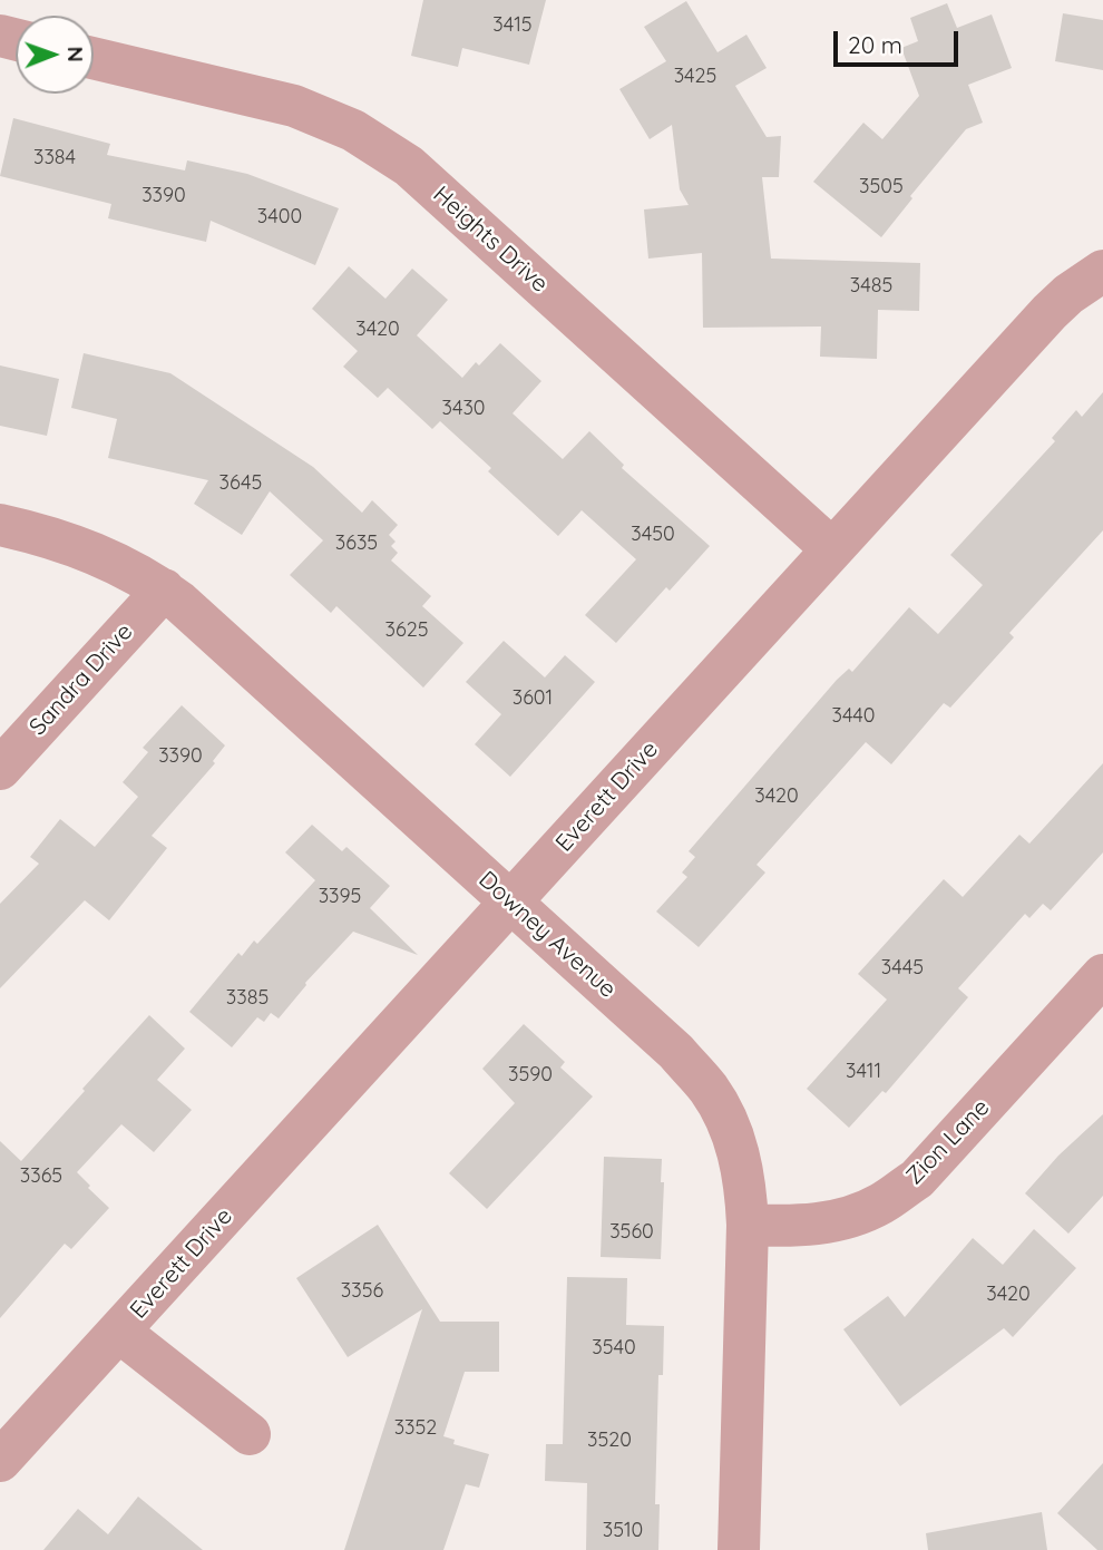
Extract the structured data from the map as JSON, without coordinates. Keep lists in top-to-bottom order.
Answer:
{
  "streets": {
    "street": [
      "Heights Drive",
      "Sandra Drive",
      "Everett Drive",
      "Downey Avenue",
      "Zion Lane"
    ]
  },
  "crossings": [
    ["Heights Drive", "Everett Drive"],
    ["Sandra Drive", "Downey Avenue"],
    ["Everett Drive", "Downey Avenue"],
    ["Downey Avenue", "Zion Lane"]
  ],
  "house_numbers": [
    "3415",
    "3425",
    "3384",
    "3505",
    "3390",
    "3400",
    "3485",
    "3420",
    "3430",
    "3645",
    "3450",
    "3635",
    "3625",
    "3601",
    "3440",
    "3390",
    "3420",
    "3395",
    "3445",
    "3385",
    "3411",
    "3590",
    "3365",
    "3560",
    "3356",
    "3420",
    "3540",
    "3352",
    "3520",
    "3510"
  ],
  "scale_bar": "20 m",
  "north": "right"
}
